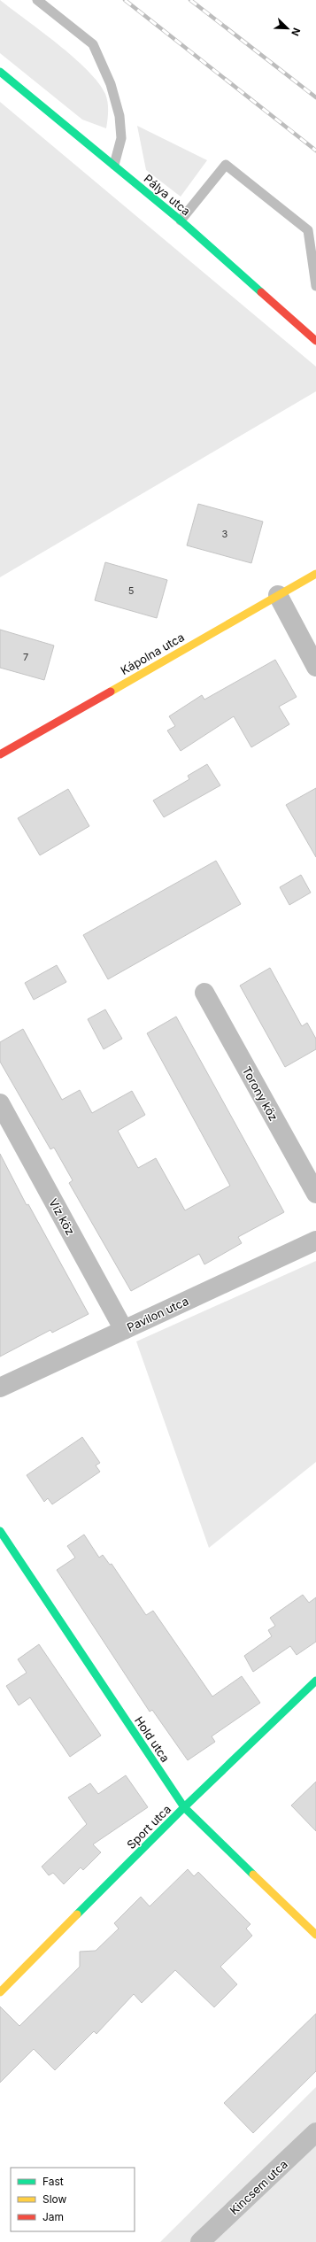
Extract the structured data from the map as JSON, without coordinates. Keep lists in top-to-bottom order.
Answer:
{
  "streets": {
    "street": [
      "Pálya utca",
      "Kápolna utca",
      "Torony köz",
      "Víz köz",
      "Pavilon utca",
      "Hold utca",
      "Sport utca",
      "Kincsem utca"
    ]
  },
  "crossings": [
    ["Víz köz", "Pavilon utca"],
    ["Hold utca", "Sport utca"]
  ],
  "house_numbers": ["3", "5", "7"],
  "legend": ["Fast", "Slow", "Jam"],
  "north": "bottom right"
}
